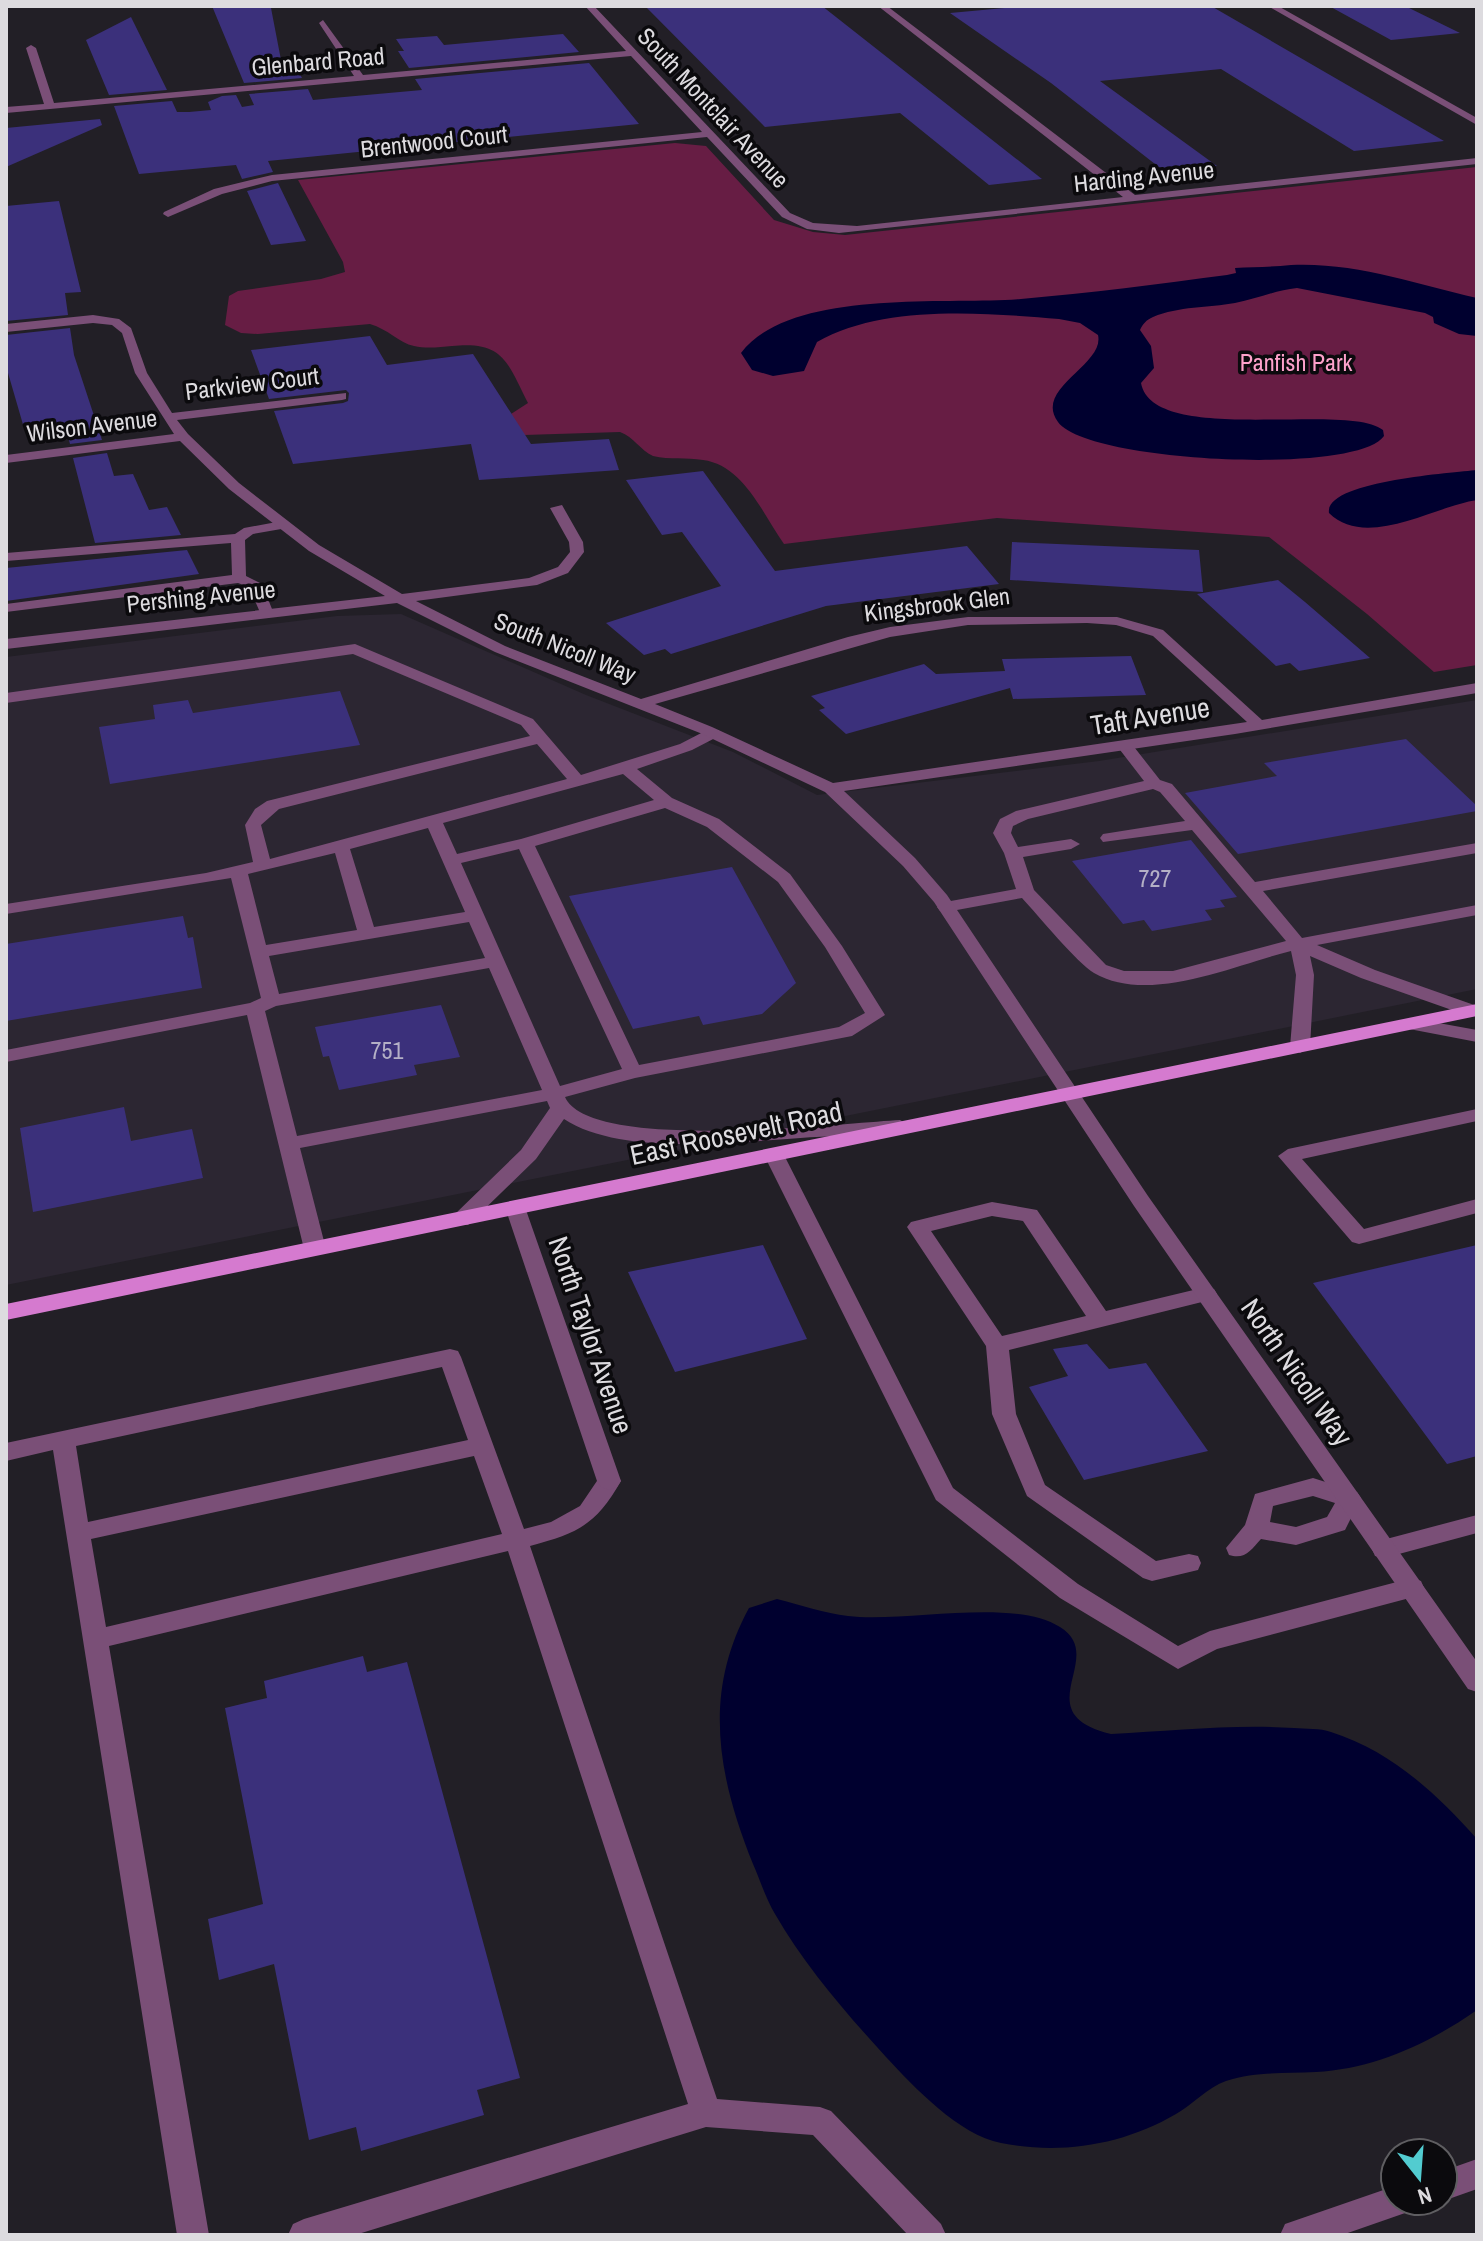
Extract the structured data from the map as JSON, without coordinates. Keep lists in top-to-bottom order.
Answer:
{
  "streets": {
    "main road": ["East Roosevelt Road"],
    "street": [
      "Glenbard Road",
      "South Montclair Avenue",
      "Brentwood Court",
      "Harding Avenue",
      "Parkview Court",
      "Wilson Avenue",
      "Pershing Avenue",
      "Kingsbrook Glen",
      "South Nicoll Way",
      "Taft Avenue",
      "North Taylor Avenue",
      "North Nicoll Way"
    ]
  },
  "crossings": [
    ["Glenbard Road", "South Montclair Avenue"],
    ["South Montclair Avenue", "Brentwood Court"],
    ["South Montclair Avenue", "Harding Avenue"],
    ["Parkview Court", "South Nicoll Way"],
    ["Wilson Avenue", "South Nicoll Way"],
    ["Pershing Avenue", "South Nicoll Way"],
    ["Kingsbrook Glen", "South Nicoll Way"],
    ["Kingsbrook Glen", "Taft Avenue"],
    ["South Nicoll Way", "Taft Avenue"],
    ["South Nicoll Way", "East Roosevelt Road"],
    ["South Nicoll Way", "North Nicoll Way"],
    ["East Roosevelt Road", "North Taylor Avenue"],
    ["East Roosevelt Road", "North Nicoll Way"]
  ],
  "parks": ["Panfish Park"],
  "house_numbers": ["727", "751"],
  "north": "bottom"
}
